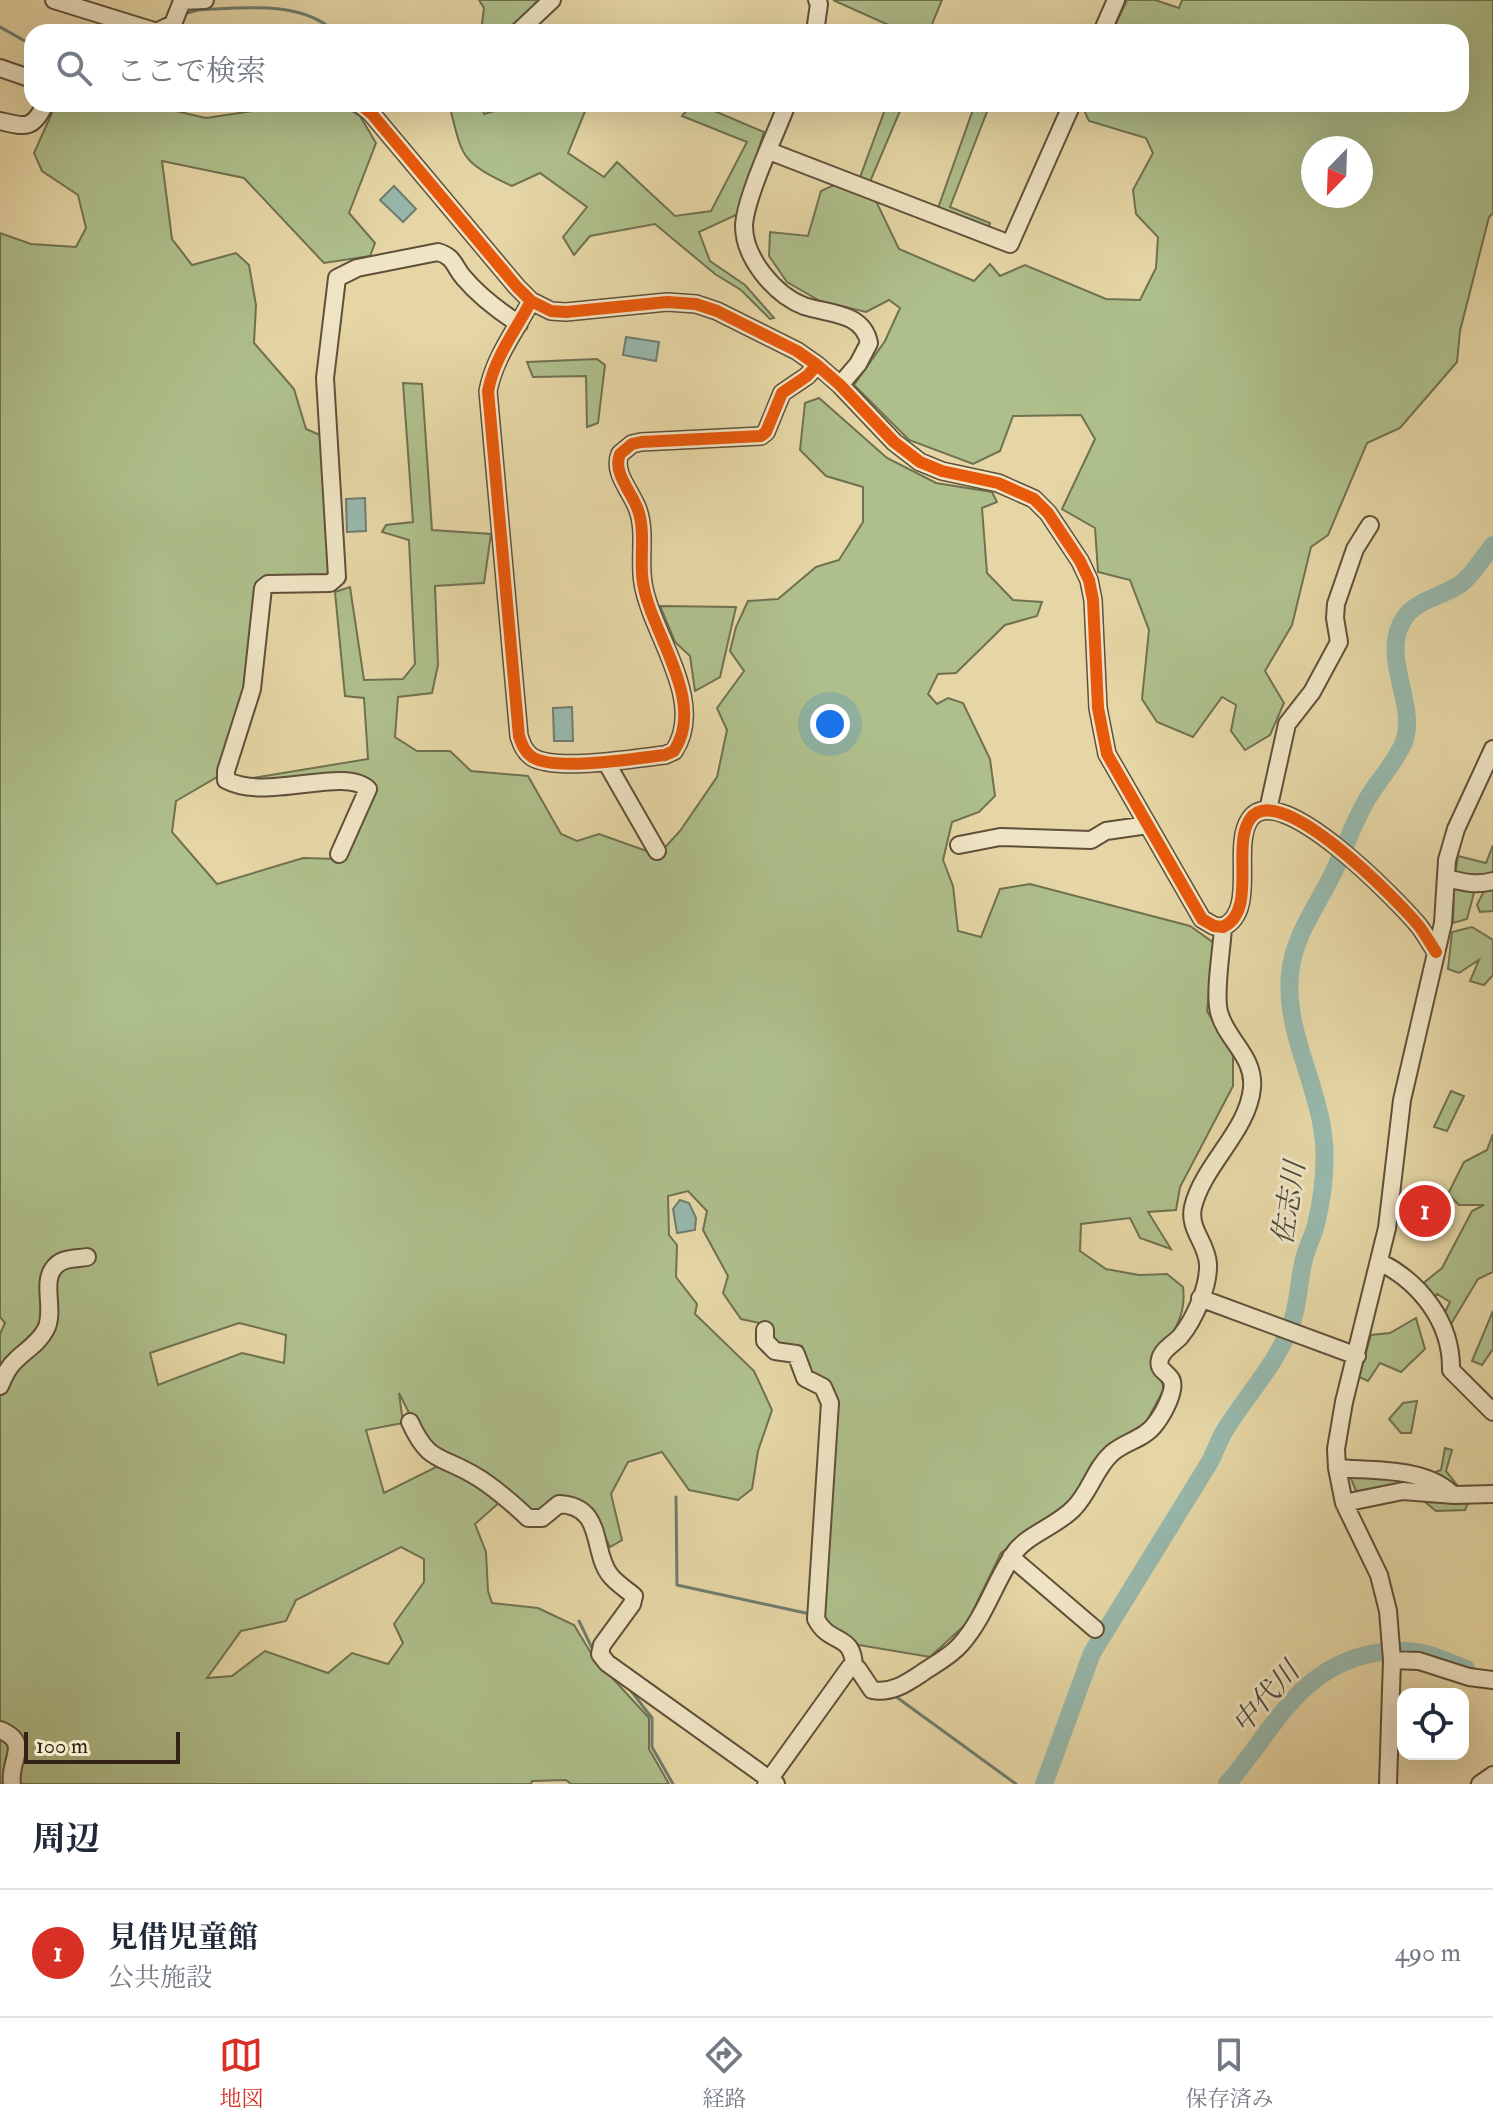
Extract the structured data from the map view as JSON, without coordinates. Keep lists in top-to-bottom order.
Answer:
{
  "water": ["佐志川", "中代川"],
  "scale_bar": "100 m",
  "north": "bottom left",
  "page": {
    "search": "ここで検索",
    "pins": "1",
    "scale": "100 m",
    "heading": "周辺",
    "list": [
      {
        "mark": "1",
        "name": "見借児童館",
        "note": "公共施設",
        "value": "490 m"
      }
    ],
    "nav": ["地図", "経路", "保存済み"]
  }
}
